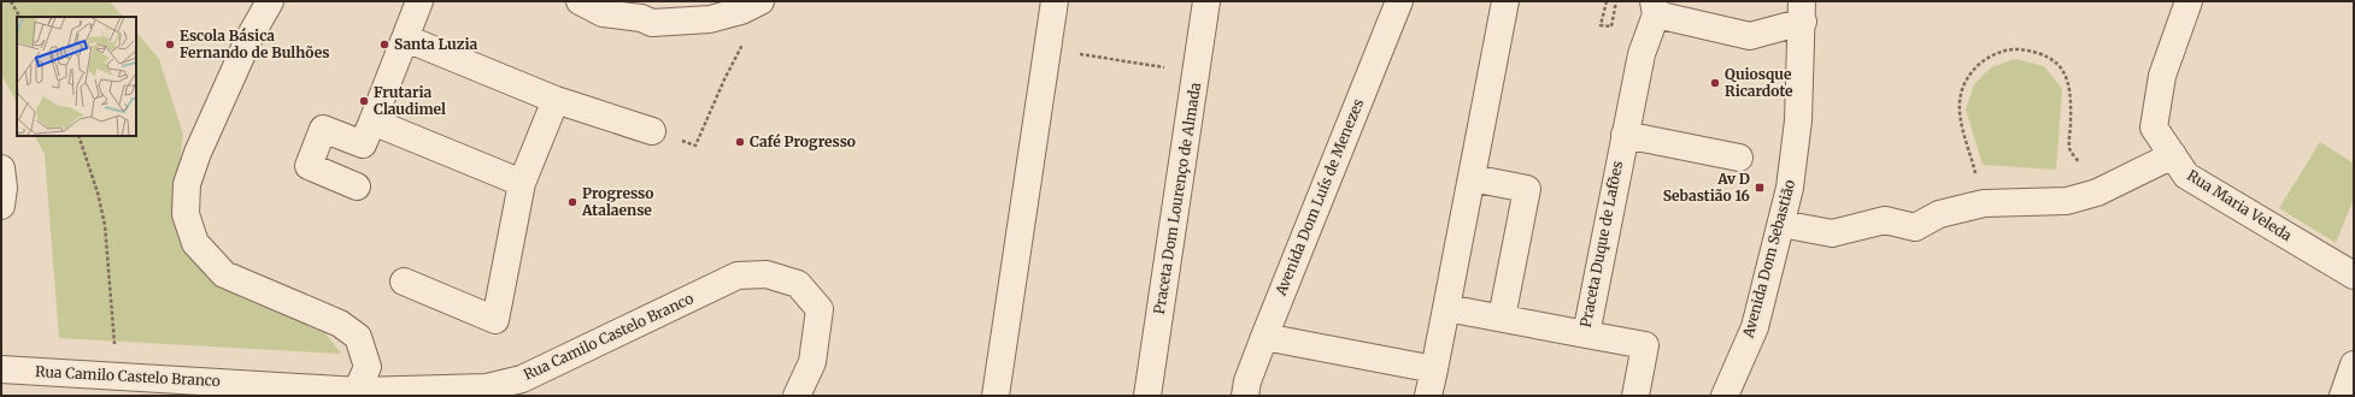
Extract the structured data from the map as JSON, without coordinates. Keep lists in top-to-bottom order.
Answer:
{
  "streets": {
    "street": [
      "Avenida Dom Luís de Menezes",
      "Praceta Dom Lourenço de Almada",
      "Rua Maria Veleda",
      "Praceta Duque de Lafões",
      "Avenida Dom Sebastião",
      "Rua Camilo Castelo Branco"
    ]
  },
  "places": {
    "other": [
      "Escola Básica Fernando de Bulhões",
      "Santa Luzia",
      "Quiosque Ricardote",
      "Frutaria Claudimel",
      "Café Progresso",
      "Progresso Atalaense"
    ],
    "transit": ["Av D Sebastião 16"]
  }
}
